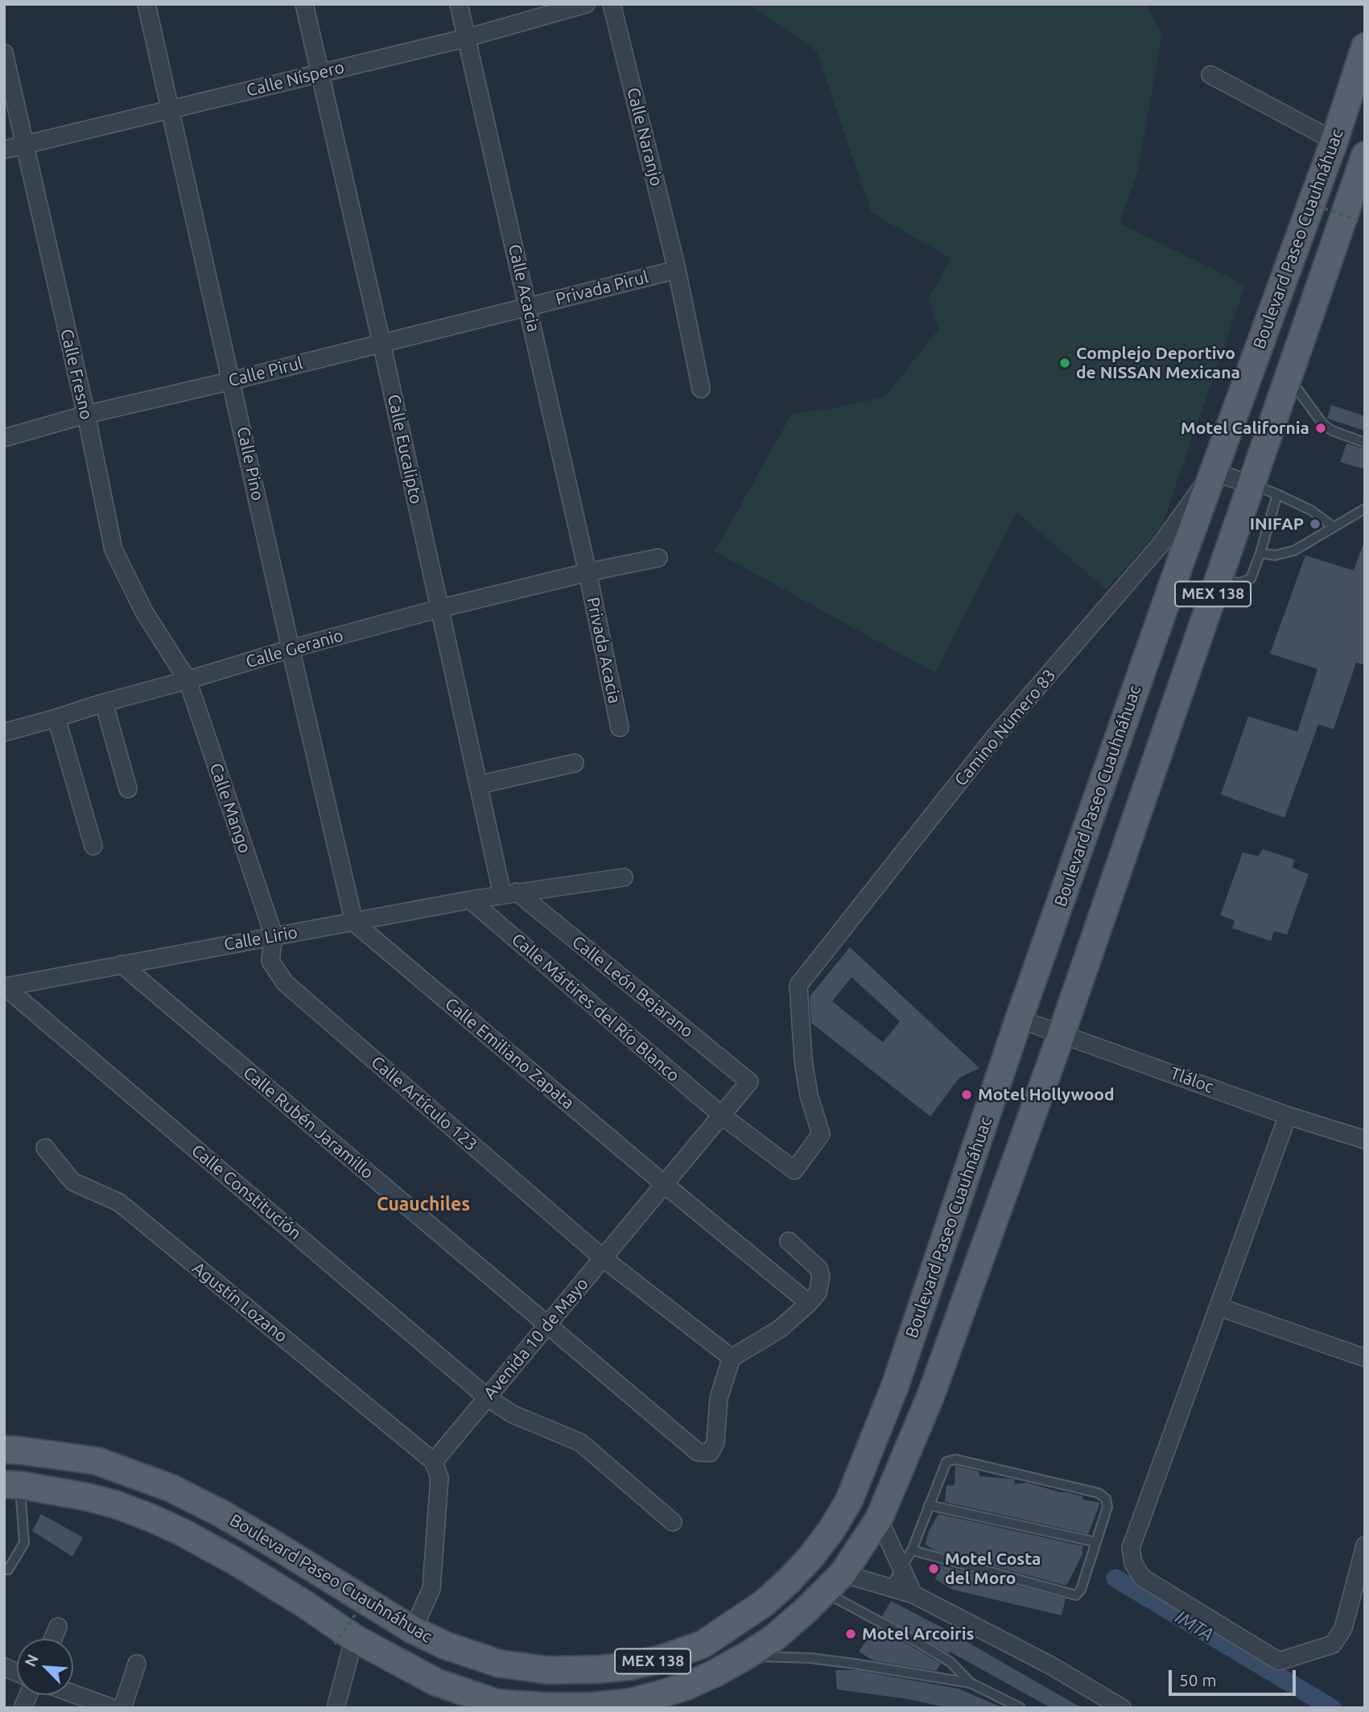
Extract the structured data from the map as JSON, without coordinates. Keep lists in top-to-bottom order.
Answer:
{
  "streets": {
    "main road": ["Boulevard Paseo Cuauhnáhuac", "MEX 138"],
    "street": [
      "Calle Níspero",
      "Calle Naranjo",
      "Calle Acacia",
      "Privada Pirul",
      "Calle Pirul",
      "Calle Fresno",
      "Calle Eucalipto",
      "Calle Pino",
      "Calle Geranio",
      "Privada Acacia",
      "Camino Número 83",
      "Calle Mango",
      "Calle Lirio",
      "Calle León Bejarano",
      "Calle Mártires del Río Blanco",
      "Calle Emiliano Zapata",
      "Tláloc",
      "Calle Artículo 123",
      "Calle Rubén Jaramillo",
      "Calle Constitución",
      "Agustín Lozano",
      "Avenida 10 de Mayo"
    ]
  },
  "crossings": [
    ["Calle Níspero", "Calle Acacia"],
    ["Calle Níspero", "Calle Fresno"],
    ["Calle Níspero", "Calle Eucalipto"],
    ["Calle Níspero", "Calle Pino"],
    ["Calle Naranjo", "Privada Pirul"],
    ["Boulevard Paseo Cuauhnáhuac", "Camino Número 83"],
    ["Boulevard Paseo Cuauhnáhuac", "Tláloc"],
    ["Calle Acacia", "Privada Pirul"],
    ["Calle Acacia", "Calle Pirul"],
    ["Calle Acacia", "Calle Geranio"],
    ["Calle Acacia", "Privada Acacia"],
    ["Privada Pirul", "Calle Pirul"],
    ["Calle Pirul", "Calle Fresno"],
    ["Calle Pirul", "Calle Eucalipto"],
    ["Calle Pirul", "Calle Pino"],
    ["Calle Fresno", "Calle Geranio"],
    ["Calle Fresno", "Calle Mango"],
    ["Calle Eucalipto", "Calle Geranio"],
    ["Calle Eucalipto", "Calle Lirio"],
    ["Calle Eucalipto", "Calle León Bejarano"],
    ["Calle Pino", "Calle Geranio"],
    ["Calle Pino", "Calle Lirio"],
    ["Calle Pino", "Calle Emiliano Zapata"],
    ["Calle Geranio", "Privada Acacia"],
    ["Calle Geranio", "Calle Mango"],
    ["Camino Número 83", "Calle Mártires del Río Blanco"],
    ["Calle Mango", "Calle Lirio"],
    ["Calle Mango", "Calle Artículo 123"],
    ["Calle Lirio", "Calle León Bejarano"],
    ["Calle Lirio", "Calle Mártires del Río Blanco"],
    ["Calle Lirio", "Calle Emiliano Zapata"],
    ["Calle Lirio", "Calle Artículo 123"],
    ["Calle Lirio", "Calle Rubén Jaramillo"],
    ["Calle Lirio", "Calle Constitución"],
    ["Calle León Bejarano", "Avenida 10 de Mayo"],
    ["Calle Mártires del Río Blanco", "Avenida 10 de Mayo"],
    ["Calle Emiliano Zapata", "Avenida 10 de Mayo"],
    ["Calle Artículo 123", "Calle Rubén Jaramillo"],
    ["Calle Artículo 123", "Avenida 10 de Mayo"],
    ["Calle Rubén Jaramillo", "Avenida 10 de Mayo"],
    ["Calle Constitución", "Avenida 10 de Mayo"],
    ["Agustín Lozano", "Avenida 10 de Mayo"]
  ],
  "districts": ["Cuauchiles"],
  "water": ["IMTA"],
  "places": [
    "Complejo Deportivo de NISSAN Mexicana",
    "Motel California",
    "INIFAP",
    "Motel Hollywood",
    "Motel Costa del Moro",
    "Motel Arcoiris"
  ],
  "scale_bar": "50 m",
  "north": "top left"
}
